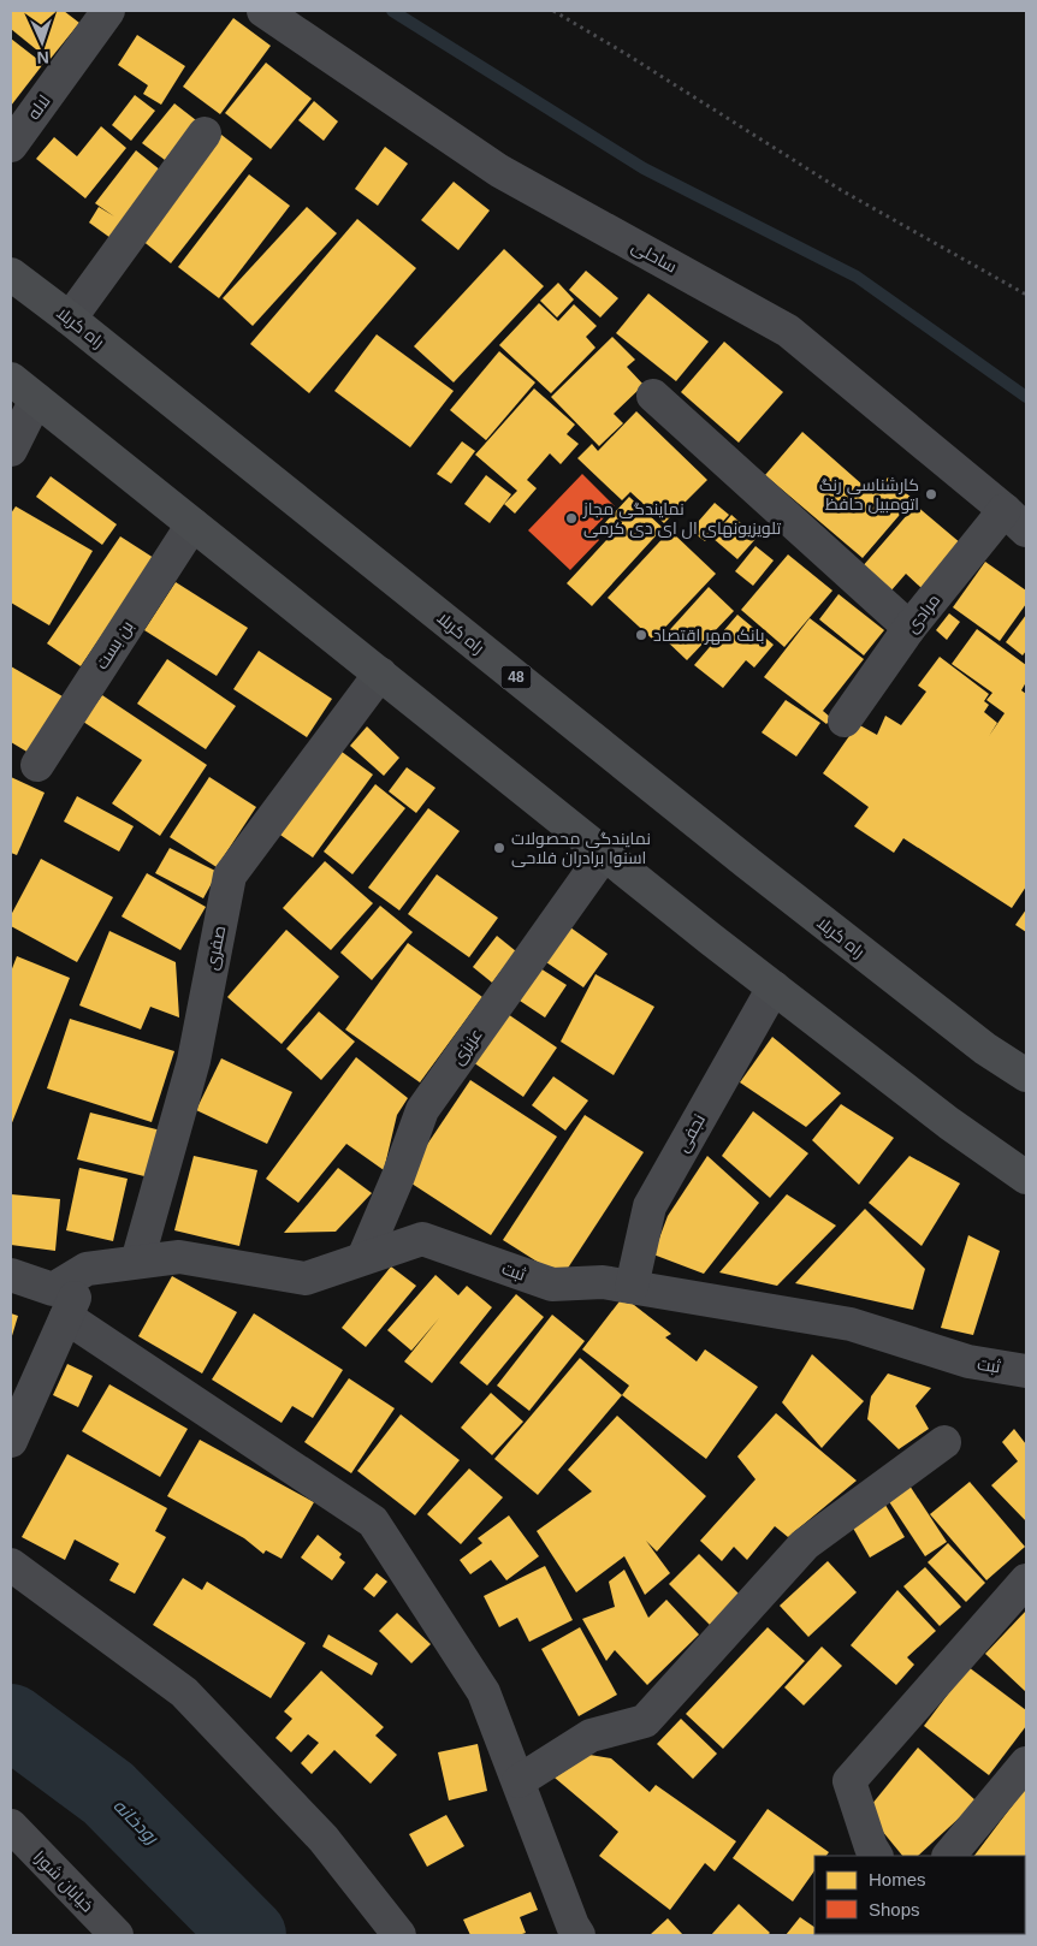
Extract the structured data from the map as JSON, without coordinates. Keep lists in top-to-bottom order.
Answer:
{
  "streets": {
    "main road": ["راه کربلا", "48"],
    "street": [
      "لاله",
      "ساحلی",
      "مرادی",
      "بن بست",
      "صفری",
      "عزیزی",
      "نجفی",
      "ثبت",
      "خیابان شورا"
    ]
  },
  "crossings": [
    ["ساحلی", "مرادی"],
    ["صفری", "ثبت"],
    ["عزیزی", "ثبت"],
    ["نجفی", "ثبت"]
  ],
  "water": ["رودخانه"],
  "places": [
    "کارشناسی رنگ اتومبیل حافظ",
    "نمایندگی مجاز تلویزیونهای ال ای دی کرمی",
    "بانک مهر اقتصاد",
    "نمایندگی محصولات اسنوا برادران فلاحی"
  ],
  "legend": ["Homes", "Shops"],
  "north": "bottom"
}
